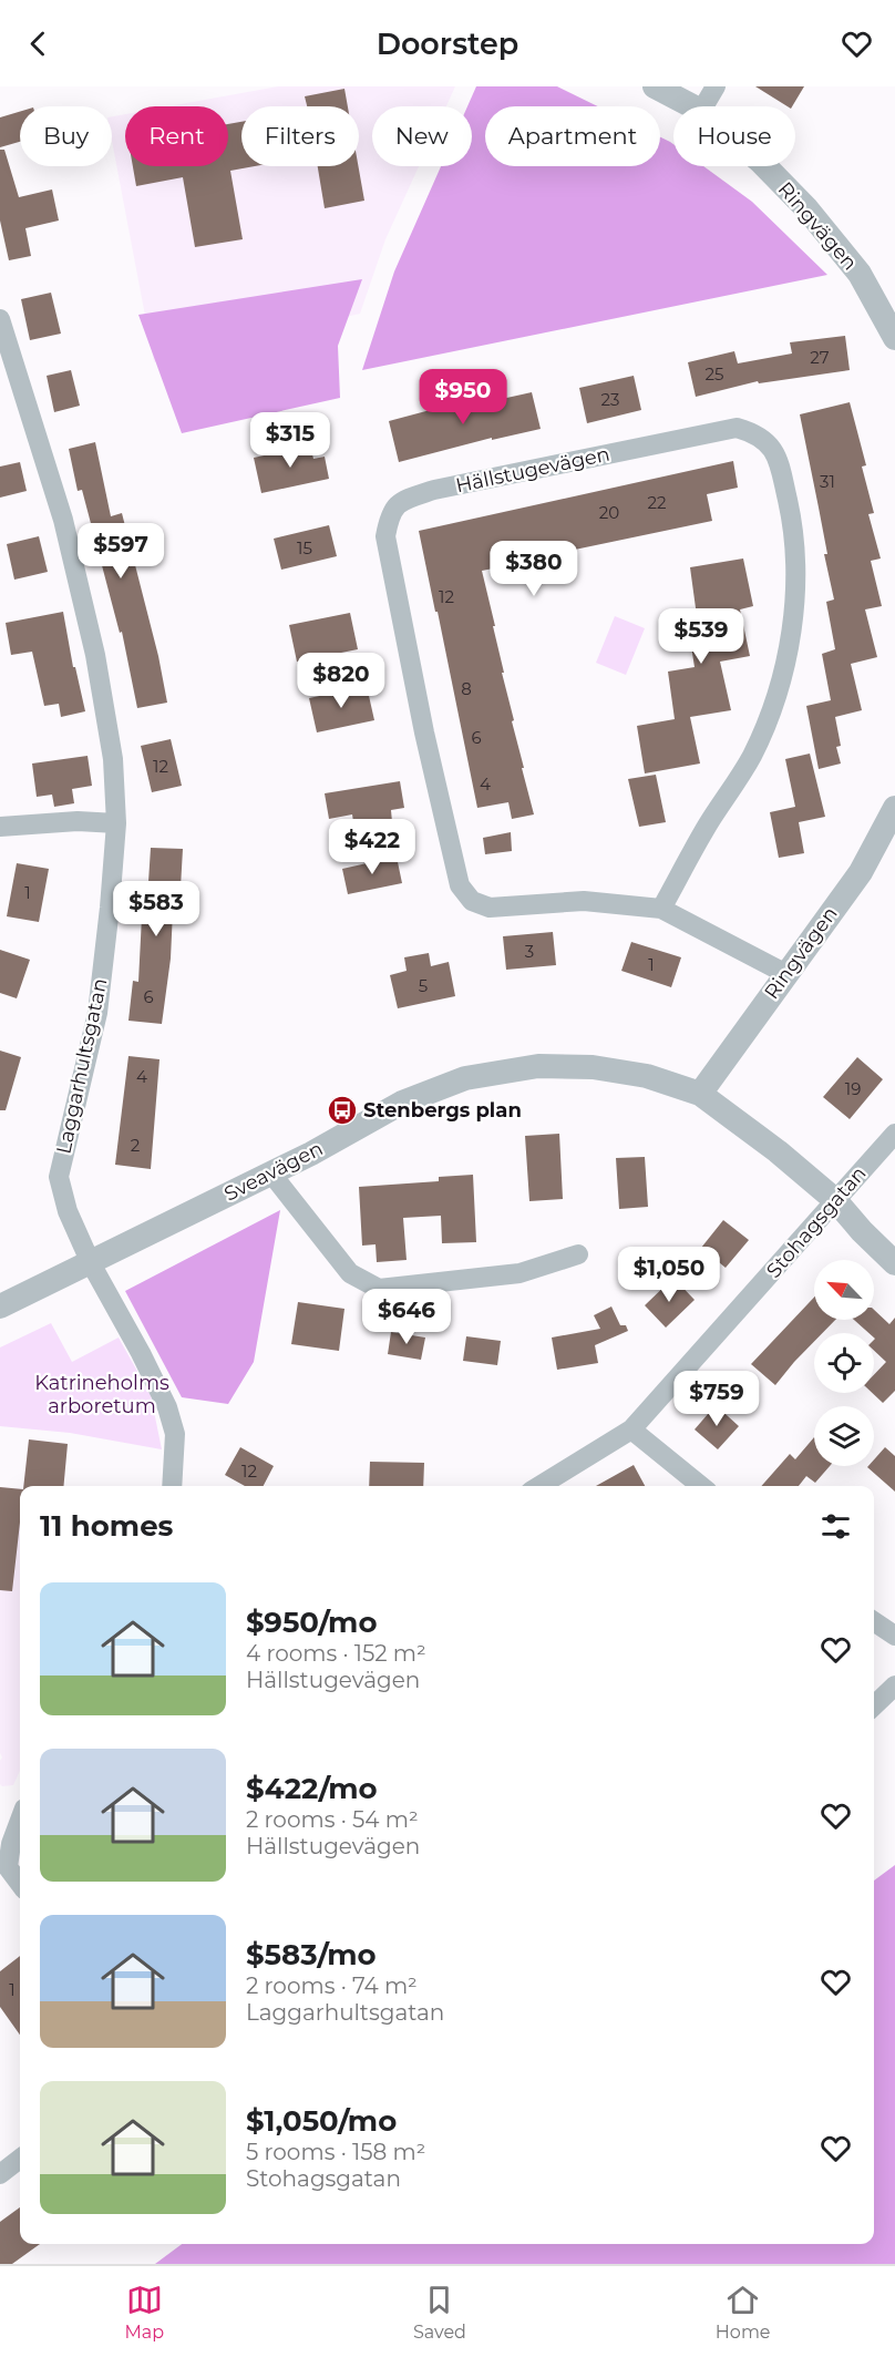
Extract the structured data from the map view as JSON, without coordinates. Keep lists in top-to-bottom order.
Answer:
{
  "streets": {
    "street": [
      "Ringvägen",
      "Hällstugevägen",
      "Laggarhultsgatan",
      "Sveavägen",
      "Stohagsgatan"
    ]
  },
  "crossings": [
    ["Ringvägen", "Hällstugevägen"],
    ["Ringvägen", "Sveavägen"],
    ["Laggarhultsgatan", "Sveavägen"],
    ["Sveavägen", "Stohagsgatan"]
  ],
  "parks": ["Katrineholms arboretum"],
  "places": {
    "bus stop": ["Stenbergs plan"]
  },
  "house_numbers": [
    "27",
    "25",
    "23",
    "31",
    "22",
    "20",
    "15",
    "12",
    "8",
    "6",
    "12",
    "4",
    "1",
    "3",
    "1",
    "5",
    "6",
    "4",
    "19",
    "2",
    "12",
    "1"
  ],
  "north": "top left",
  "page": {
    "header": "Doorstep",
    "chip": [
      "Buy",
      "Rent",
      "Filters",
      "New",
      "Apartment",
      "House"
    ],
    "price": [
      "$950",
      "$315",
      "$597",
      "$380",
      "$539",
      "$820",
      "$422",
      "$583",
      "$1,050",
      "$646",
      "$759"
    ],
    "heading": "11 homes",
    "list": [
      {
        "name": "$950/mo",
        "note": "4 rooms · 152 m² · Hällstugevägen"
      },
      {
        "name": "$422/mo",
        "note": "2 rooms · 54 m² · Hällstugevägen"
      },
      {
        "name": "$583/mo",
        "note": "2 rooms · 74 m² · Laggarhultsgatan"
      },
      {
        "name": "$1,050/mo",
        "note": "5 rooms · 158 m² · Stohagsgatan"
      }
    ],
    "tabs": ["Map", "Saved", "Home"]
  }
}
